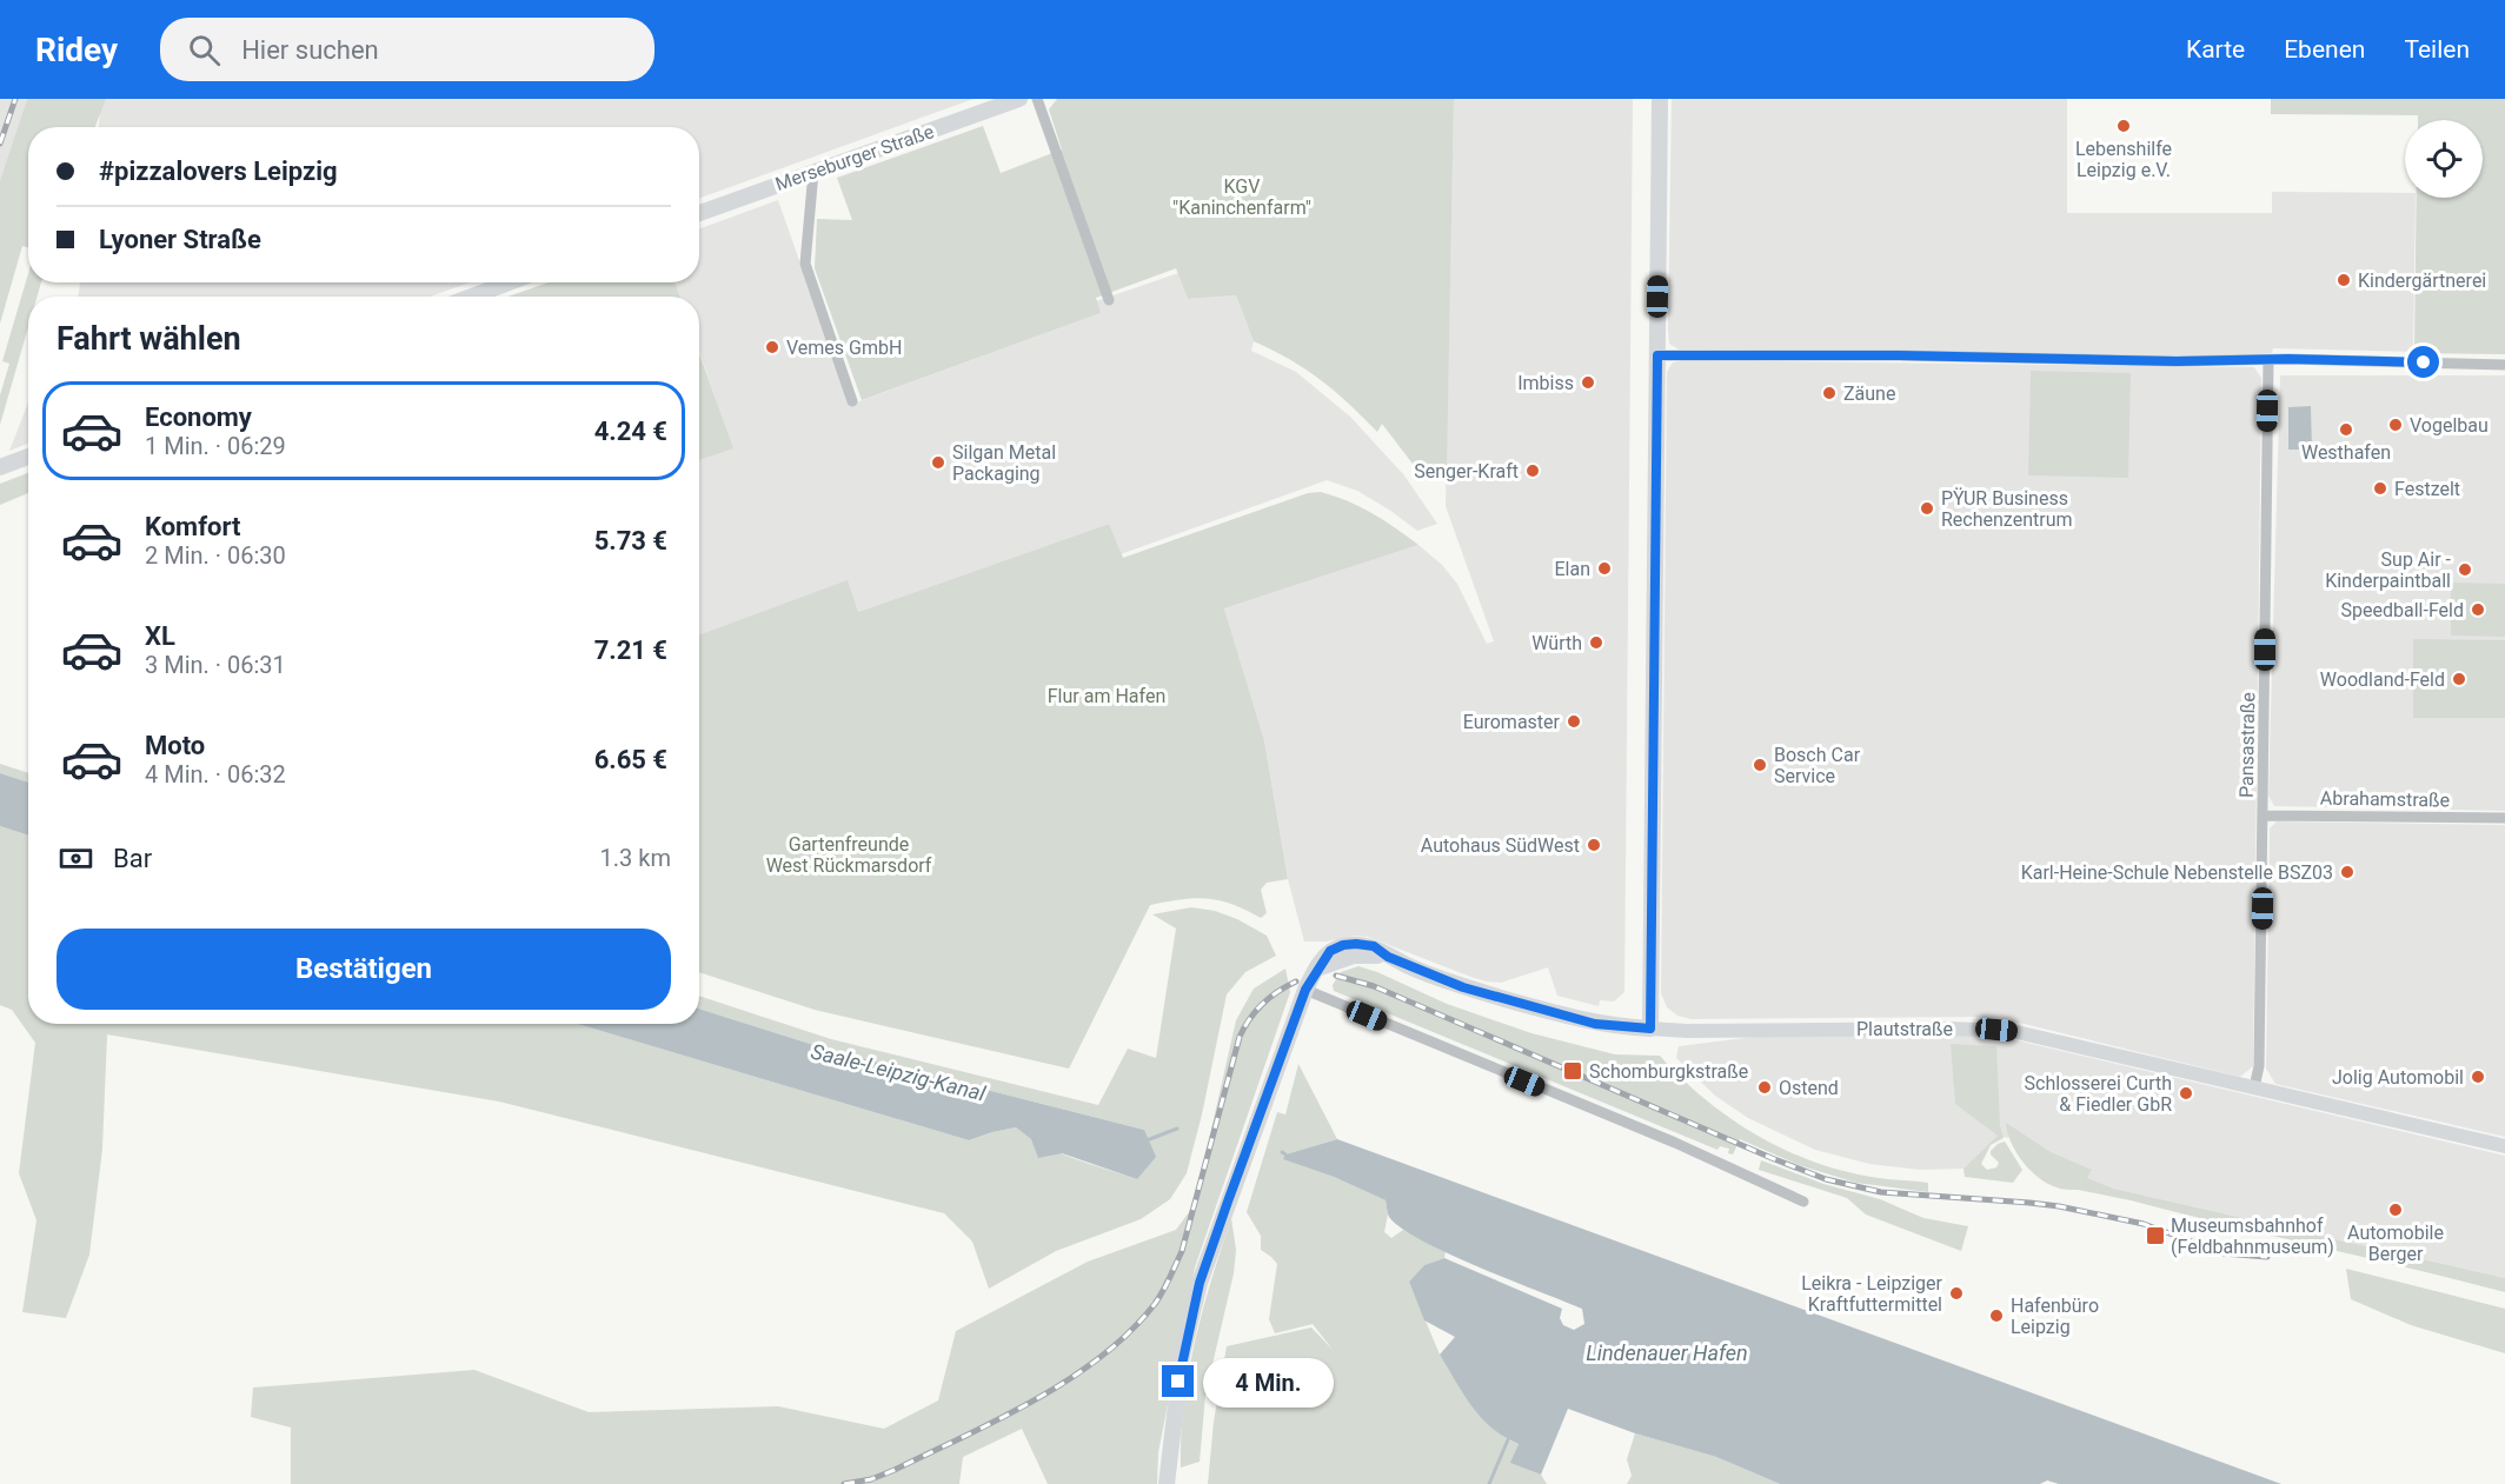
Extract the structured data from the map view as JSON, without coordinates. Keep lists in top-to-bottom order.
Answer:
{
  "streets": {
    "main road": ["Merseburger Straße", "Plautstraße"],
    "street": ["Pansastraße", "Abrahamstraße"]
  },
  "crossings": [
    ["Pansastraße", "Abrahamstraße"],
    ["Pansastraße", "Plautstraße"]
  ],
  "water": ["Saale-Leipzig-Kanal", "Lindenauer Hafen"],
  "parks": ["KGV \"Kaninchenfarm\"", "Flur am Hafen", "Gartenfreunde West Rückmarsdorf"],
  "places": {
    "other": [
      "Lebenshilfe Leipzig e.V.",
      "Kindergärtnerei",
      "Vemes GmbH",
      "Imbiss",
      "Zäune",
      "Vogelbau",
      "Westhafen",
      "Silgan Metal Packaging",
      "Senger-Kraft",
      "Festzelt",
      "PŸUR Business Rechenzentrum",
      "Elan",
      "Sup Air - Kinderpaintball",
      "Speedball-Feld",
      "Würth",
      "Woodland-Feld",
      "Euromaster",
      "Bosch Car Service",
      "Autohaus SüdWest",
      "Karl-Heine-Schule Nebenstelle BSZ03",
      "Jolig Automobil",
      "Ostend",
      "Schlosserei Curth & Fiedler GbR",
      "Automobile Berger",
      "Leikra - Leipziger Kraftfuttermittel",
      "Hafenbüro Leipzig"
    ],
    "transit": ["Schomburgkstraße", "Museumsbahnhof (Feldbahnmuseum)"]
  },
  "page": {
    "header": "Ridey",
    "search": "Hier suchen",
    "nav": ["Karte", "Ebenen", "Teilen"],
    "banner": ["#pizzalovers Leipzig", "Lyoner Straße"],
    "heading": "Fahrt wählen",
    "list": [
      {
        "name": "Economy",
        "note": "1 Min. · 06:29",
        "value": "4.24 €"
      },
      {
        "name": "Komfort",
        "note": "2 Min. · 06:30",
        "value": "5.73 €"
      },
      {
        "name": "XL",
        "note": "3 Min. · 06:31",
        "value": "7.21 €"
      },
      {
        "name": "Moto",
        "note": "4 Min. · 06:32",
        "value": "6.65 €"
      }
    ],
    "pay": ["Bar", "1.3 km"],
    "buttons": "Bestätigen",
    "bubble": "4 Min."
  }
}
